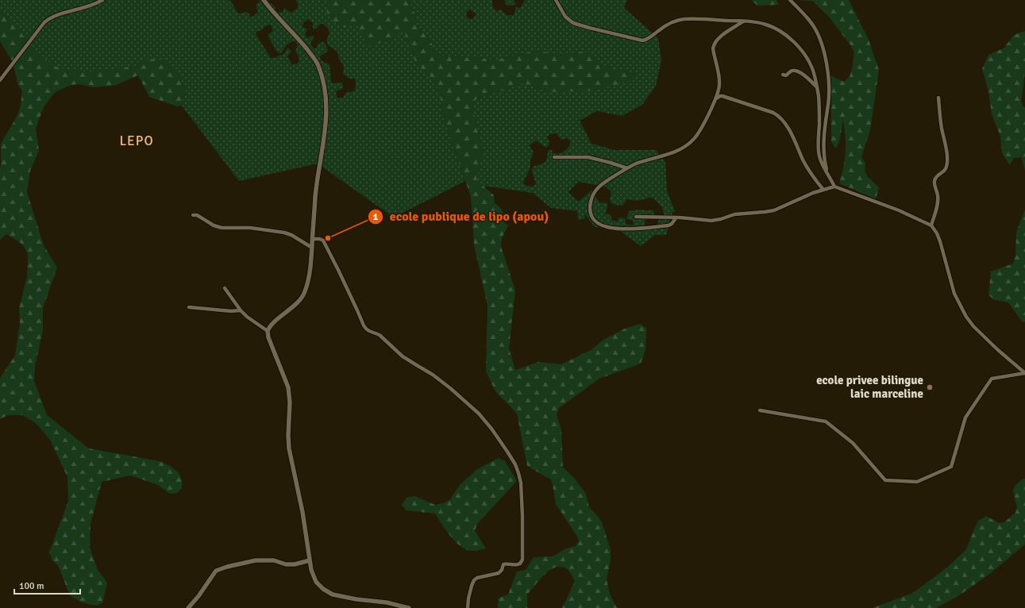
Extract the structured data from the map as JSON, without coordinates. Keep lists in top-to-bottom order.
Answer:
{
  "districts": ["LEPO"],
  "places": ["ecole publique de lipo (apou)", "ecole privee bilingue laic marceline"],
  "scale_bar": "100 m"
}
